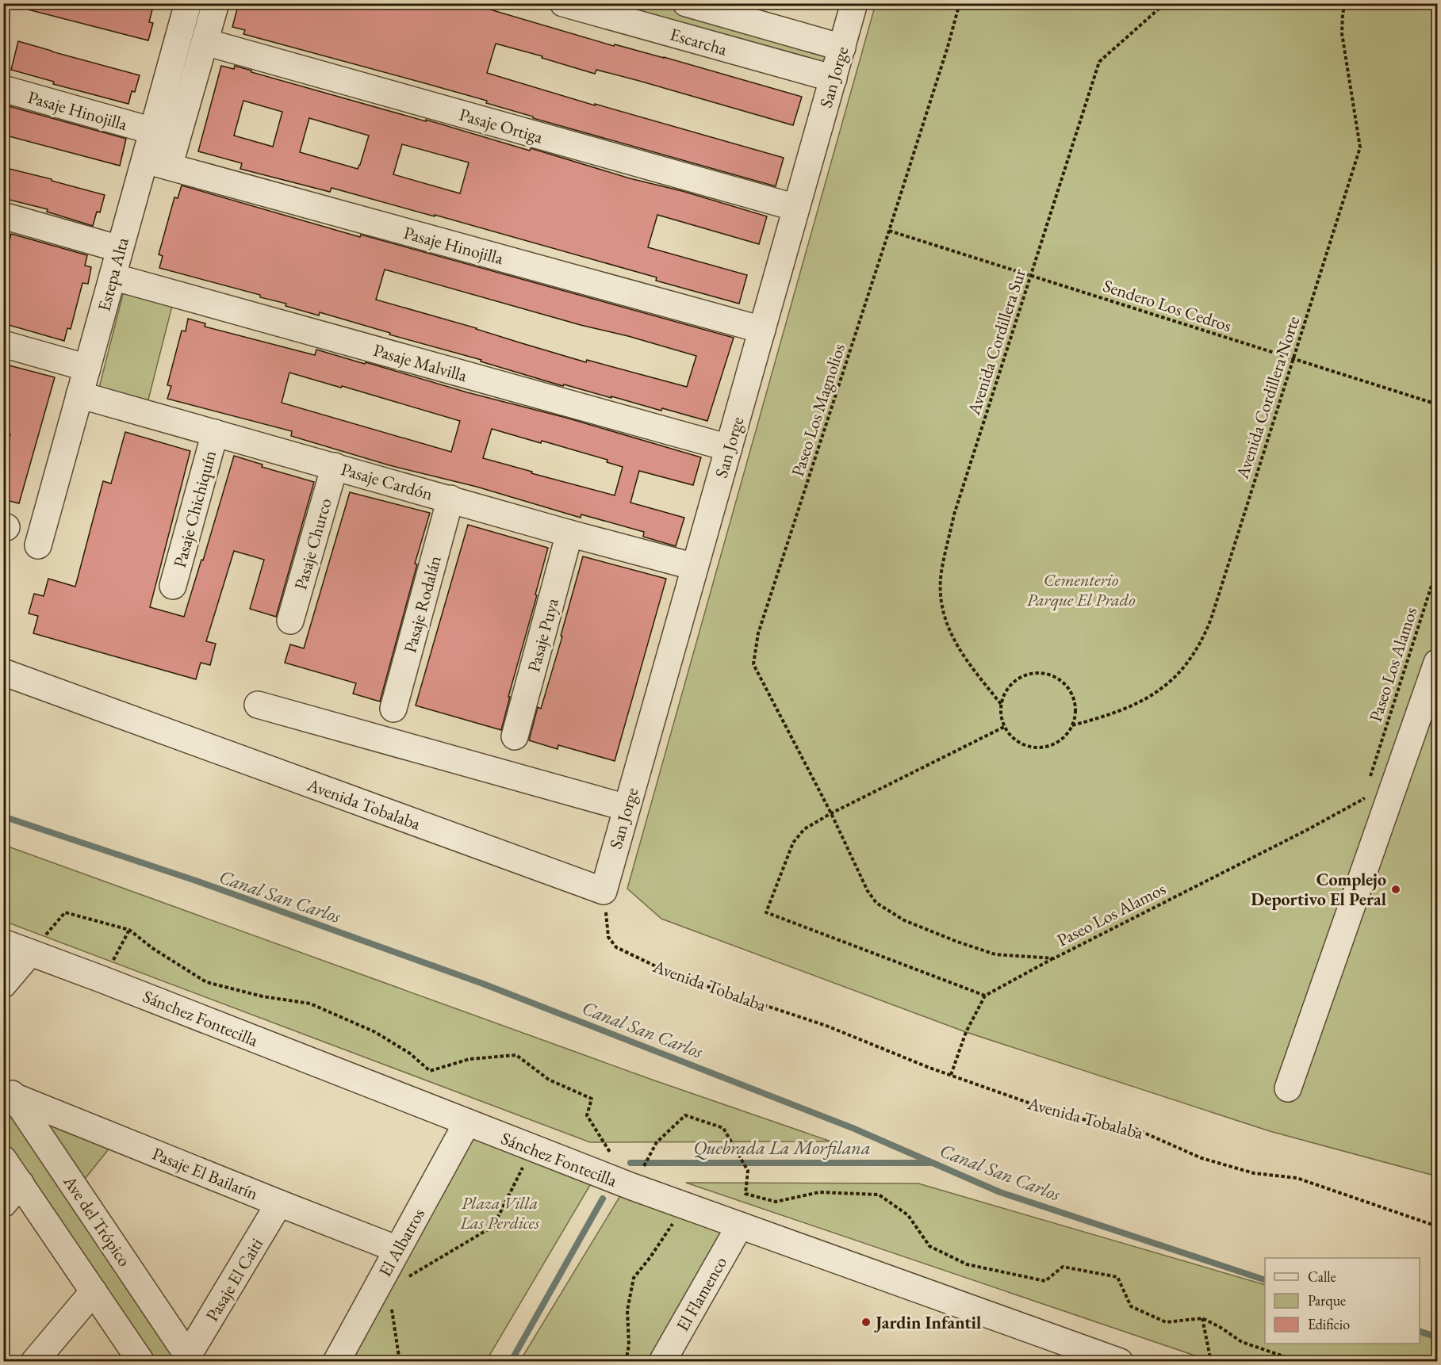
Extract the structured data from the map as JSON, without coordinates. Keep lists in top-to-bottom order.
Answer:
{
  "streets": {
    "street": [
      "Escarcha",
      "San Jorge",
      "Pasaje Hinojilla",
      "Pasaje Ortiga",
      "Estepa Alta",
      "Pasaje Malvilla",
      "Pasaje Cardón",
      "Pasaje Chichiquín",
      "Pasaje Churco",
      "Pasaje Rodalán",
      "Pasaje Puya",
      "Avenida Tobalaba",
      "Sánchez Fontecilla",
      "Pasaje El Bailarín",
      "Ave del Trópico",
      "El Albatros",
      "Pasaje El Caiti",
      "El Flamenco"
    ],
    "path": [
      "Sendero Los Cedros",
      "Avenida Cordillera Sur",
      "Avenida Cordillera Norte",
      "Paseo Los Magnolios",
      "Paseo Los Alamos"
    ]
  },
  "crossings": [
    ["Escarcha", "San Jorge"],
    ["San Jorge", "Pasaje Hinojilla"],
    ["San Jorge", "Pasaje Ortiga"],
    ["San Jorge", "Pasaje Malvilla"],
    ["San Jorge", "Pasaje Cardón"],
    ["San Jorge", "Avenida Tobalaba"],
    ["Pasaje Hinojilla", "Estepa Alta"],
    ["Pasaje Ortiga", "Estepa Alta"],
    ["Estepa Alta", "Pasaje Malvilla"],
    ["Estepa Alta", "Pasaje Cardón"],
    ["Sendero Los Cedros", "Avenida Cordillera Sur"],
    ["Sendero Los Cedros", "Avenida Cordillera Norte"],
    ["Sendero Los Cedros", "Paseo Los Magnolios"],
    ["Avenida Cordillera Sur", "Avenida Cordillera Norte"],
    ["Paseo Los Magnolios", "Paseo Los Alamos"],
    ["Pasaje Cardón", "Pasaje Chichiquín"],
    ["Pasaje Cardón", "Pasaje Churco"],
    ["Pasaje Cardón", "Pasaje Rodalán"],
    ["Pasaje Cardón", "Pasaje Puya"],
    ["Sánchez Fontecilla", "El Albatros"],
    ["Sánchez Fontecilla", "El Flamenco"],
    ["Pasaje El Bailarín", "Ave del Trópico"],
    ["Pasaje El Bailarín", "El Albatros"],
    ["Pasaje El Bailarín", "Pasaje El Caiti"],
    ["Ave del Trópico", "Pasaje El Caiti"]
  ],
  "water": ["Canal San Carlos", "Quebrada La Morfilana"],
  "parks": ["Cementerio Parque El Prado", "Plaza Villa Las Perdices"],
  "places": ["Complejo Deportivo El Peral", "Jardin Infantil"],
  "legend": ["Calle", "Parque", "Edificio"]
}
